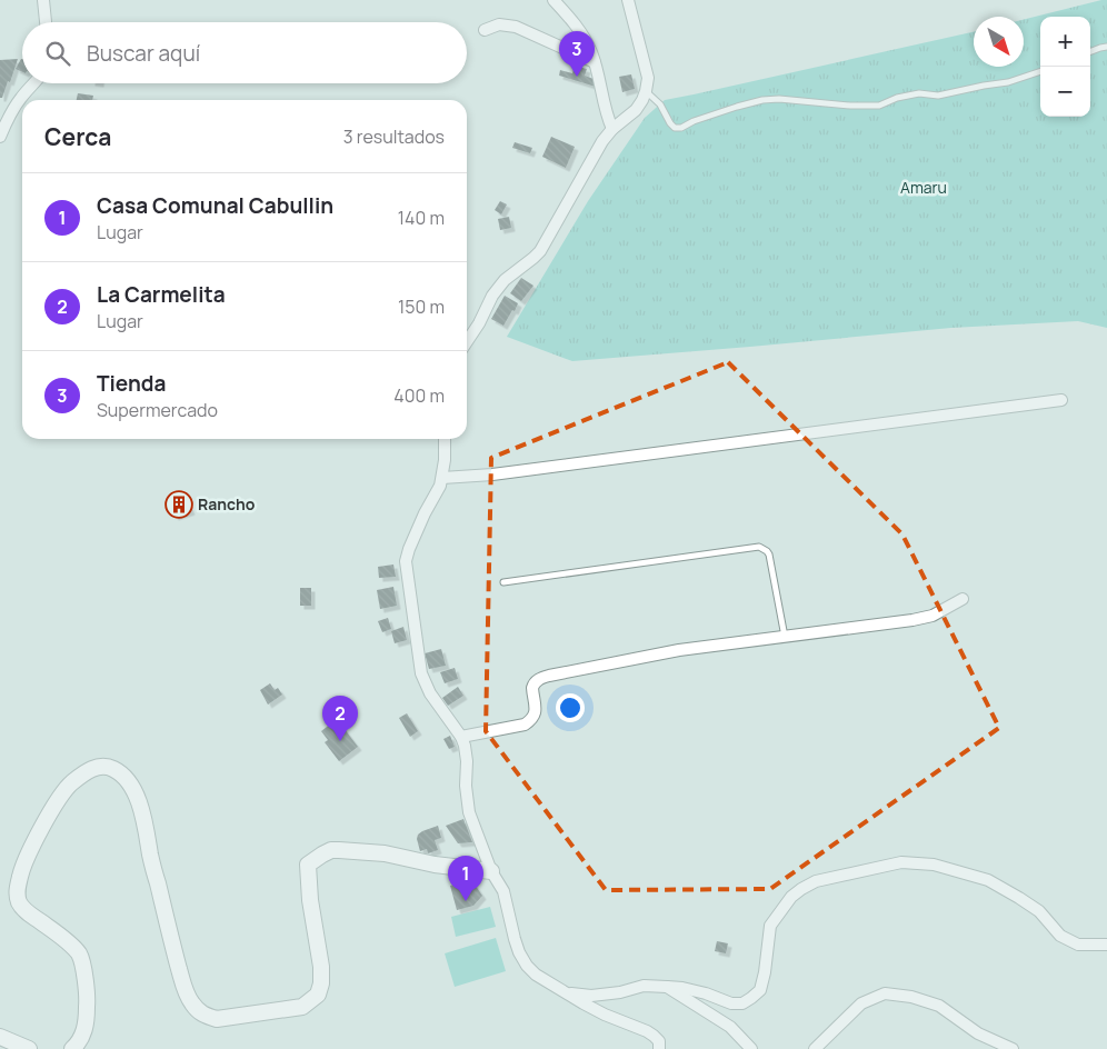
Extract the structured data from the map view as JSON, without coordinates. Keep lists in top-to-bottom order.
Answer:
{
  "parks": ["Amaru"],
  "places": {
    "building": ["Rancho"]
  },
  "north": "bottom right",
  "page": {
    "map_buttons": ["+", "−"],
    "search": "Buscar aquí",
    "pins": ["3", "2", "1"],
    "heading": ["Cerca", "3 resultados"],
    "list": [
      {
        "mark": "1",
        "name": "Casa Comunal Cabullin",
        "note": "Lugar",
        "value": "140 m"
      },
      {
        "mark": "2",
        "name": "La Carmelita",
        "note": "Lugar",
        "value": "150 m"
      },
      {
        "mark": "3",
        "name": "Tienda",
        "note": "Supermercado",
        "value": "400 m"
      }
    ]
  }
}
